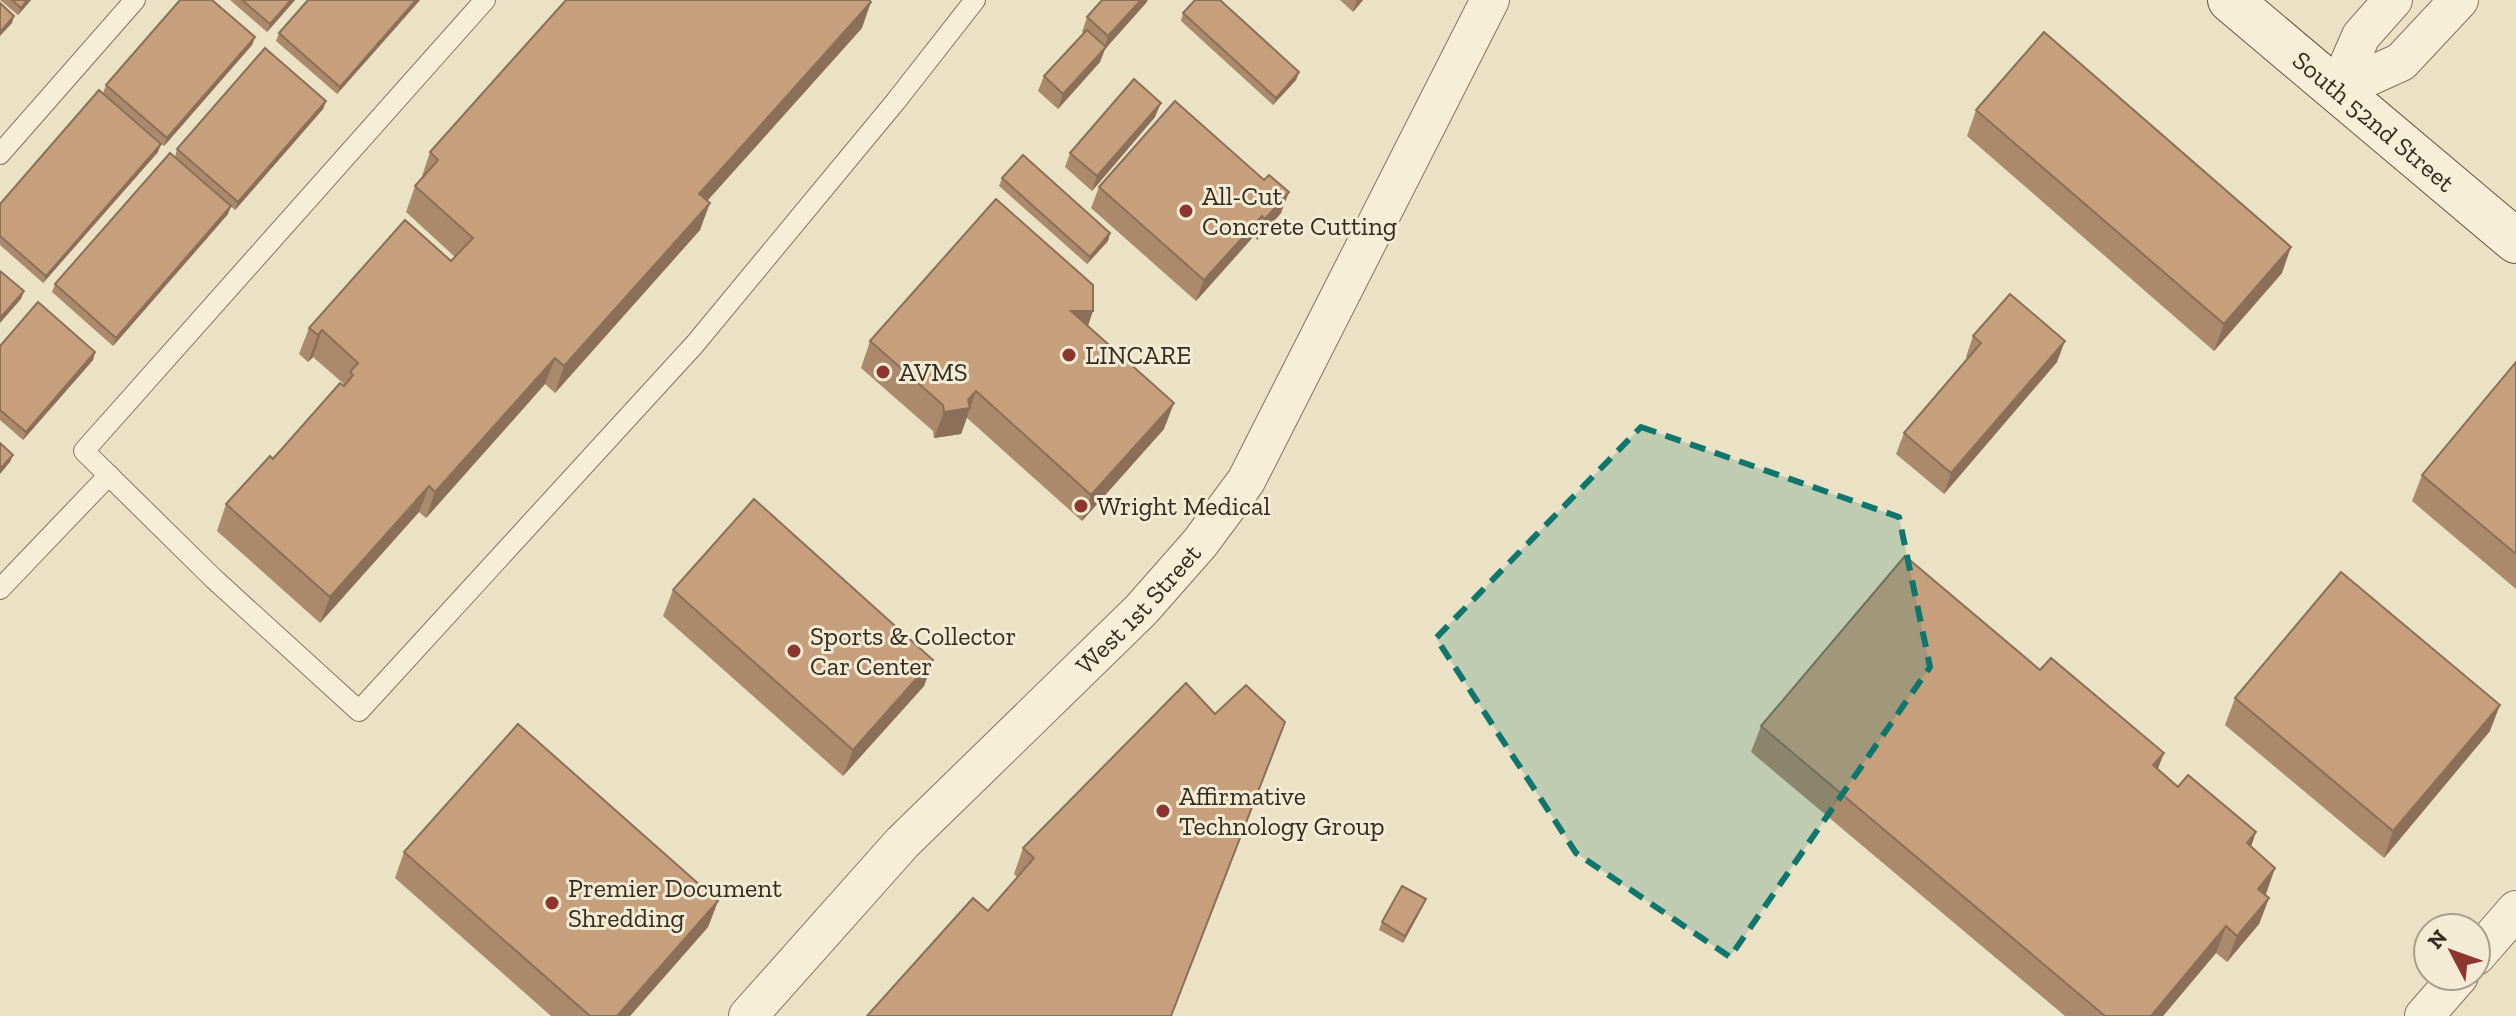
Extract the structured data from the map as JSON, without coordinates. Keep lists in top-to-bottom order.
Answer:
{
  "streets": {
    "main road": ["South 52nd Street"],
    "street": ["West 1st Street"]
  },
  "places": [
    "All-Cut Concrete Cutting",
    "LINCARE",
    "AVMS",
    "Wright Medical",
    "Sports & Collector Car Center",
    "Affirmative Technology Group",
    "Premier Document Shredding"
  ],
  "north": "top left"
}
